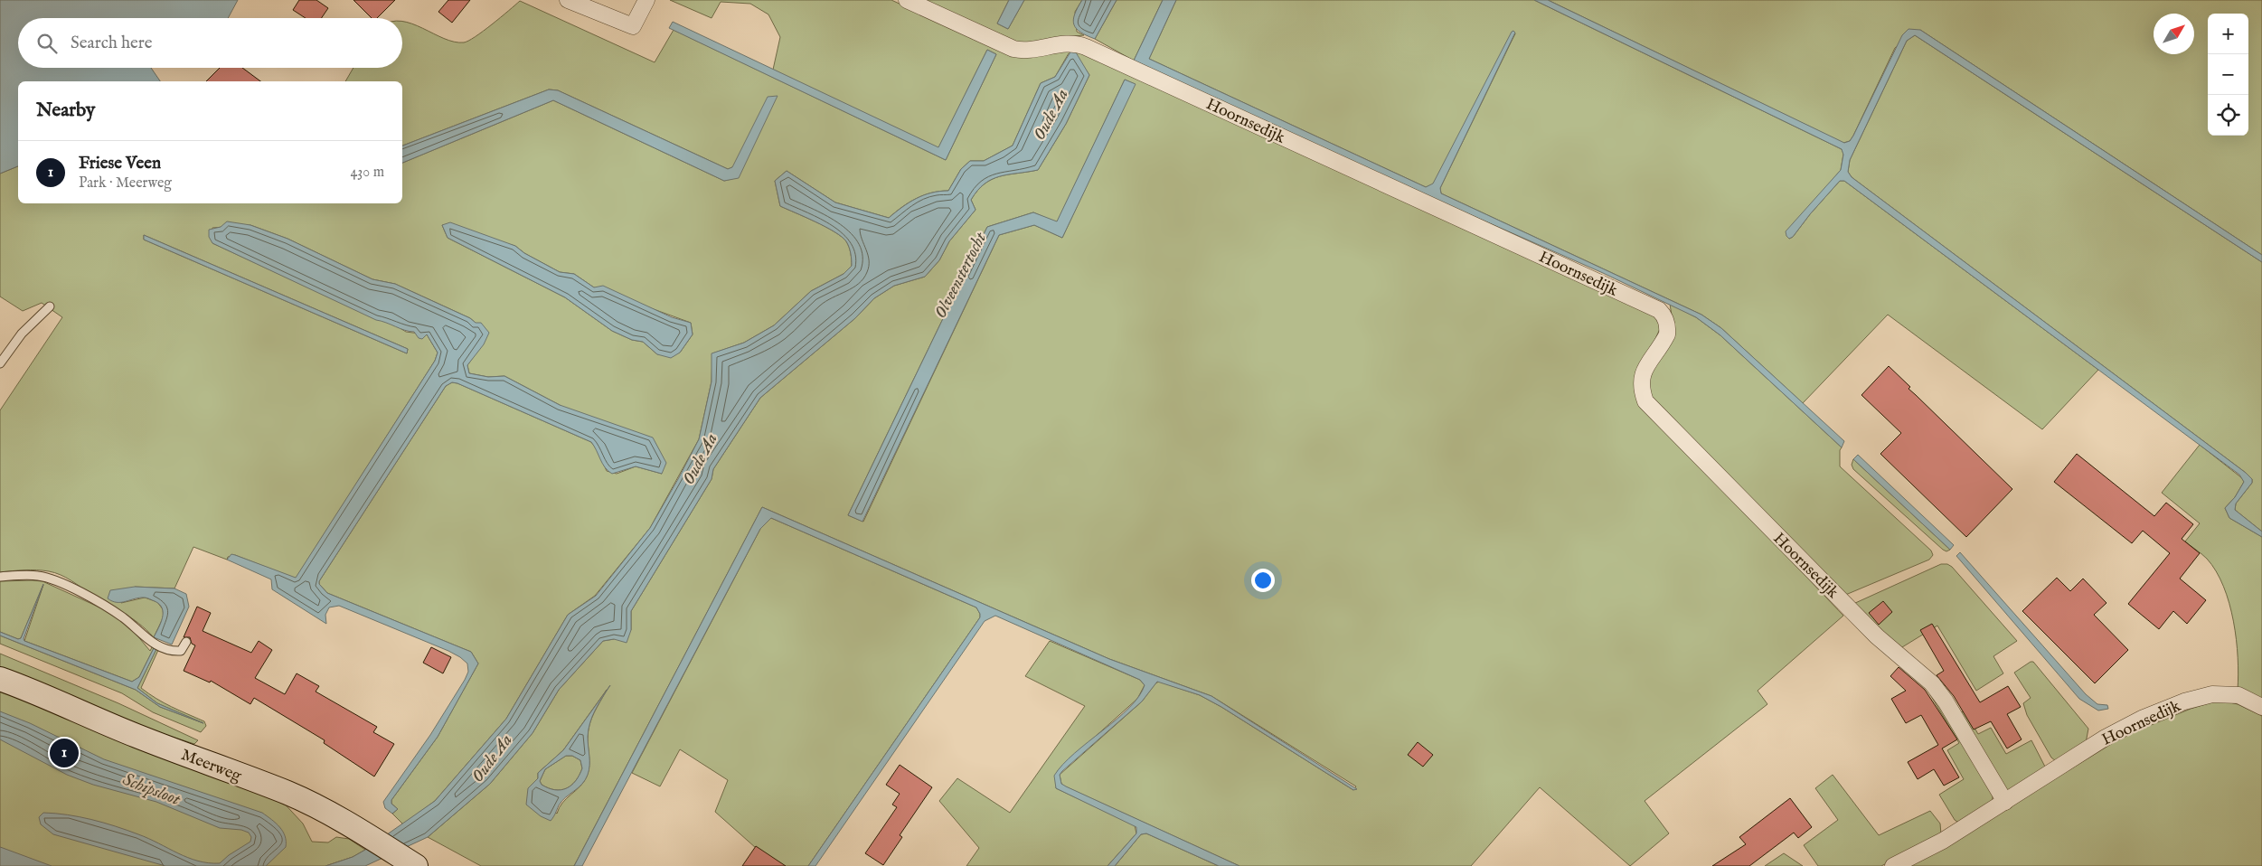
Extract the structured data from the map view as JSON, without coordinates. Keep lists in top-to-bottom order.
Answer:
{
  "streets": {
    "main road": ["Meerweg"],
    "street": ["Hoornsedijk"]
  },
  "water": ["Oude Aa", "Olveenstertocht", "Schipsloot"],
  "north": "top right",
  "page": {
    "map_buttons": ["+", "−"],
    "search": "Search here",
    "heading": "Nearby",
    "list": [
      {
        "mark": "1",
        "name": "Friese Veen",
        "note": "Park · Meerweg",
        "value": "430 m"
      }
    ],
    "pins": "1"
  }
}
